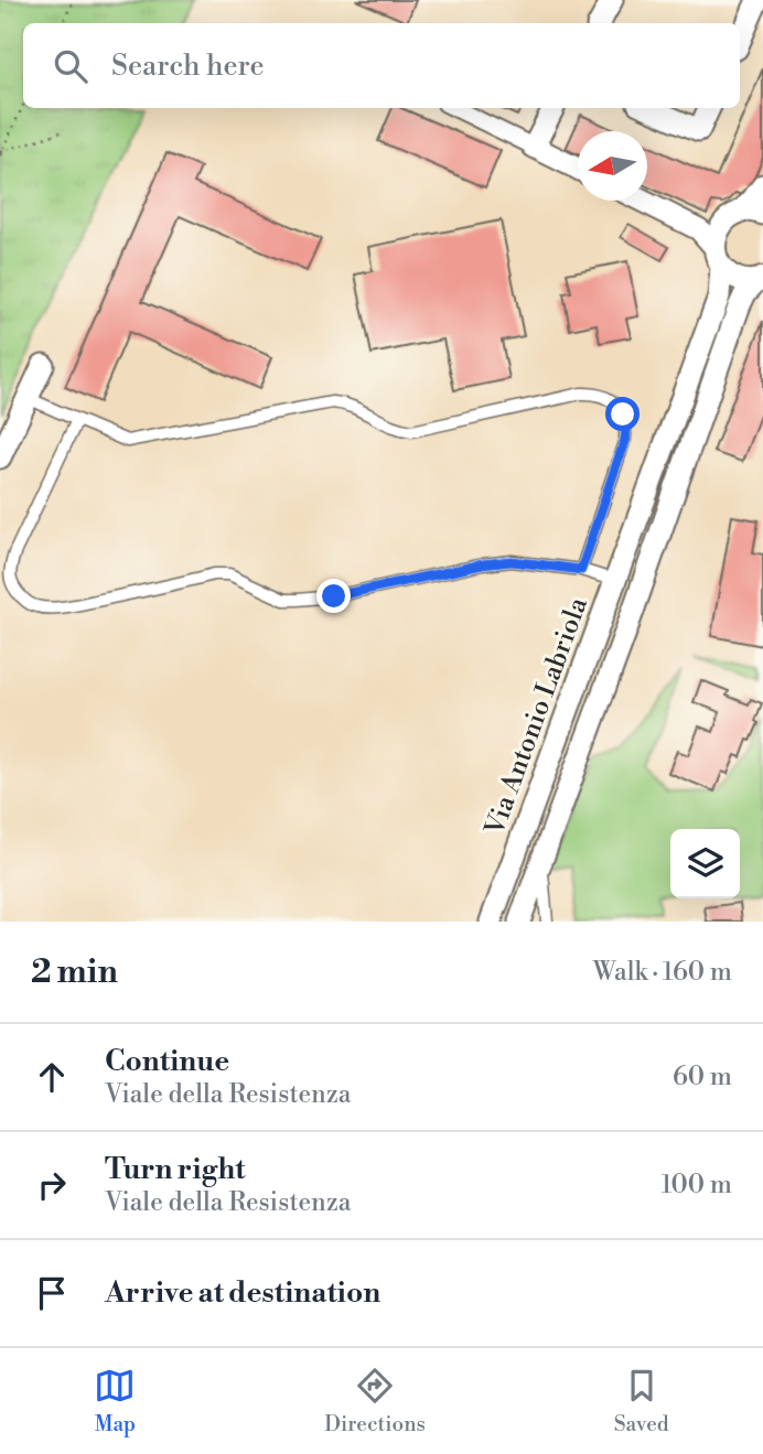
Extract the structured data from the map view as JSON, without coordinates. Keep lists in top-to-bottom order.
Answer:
{
  "streets": {
    "street": ["Via Antonio Labriola"]
  },
  "north": "left",
  "page": {
    "search": "Search here",
    "heading": ["2 min", "Walk · 160 m"],
    "list": [
      ["Continue", "Viale della Resistenza", "60 m"],
      ["Turn right", "Viale della Resistenza", "100 m"],
      "Arrive at destination"
    ],
    "nav": ["Map", "Directions", "Saved"]
  }
}
